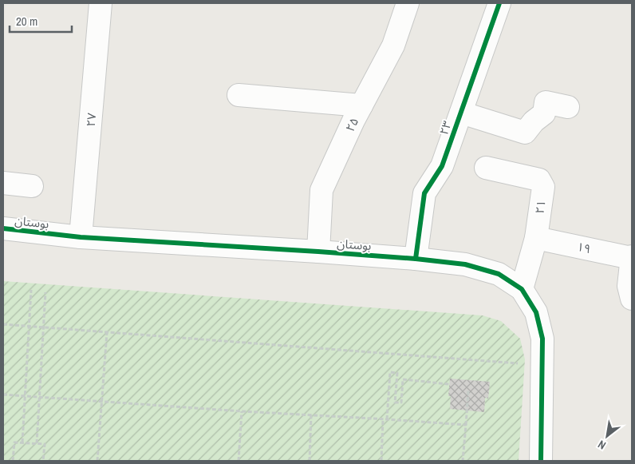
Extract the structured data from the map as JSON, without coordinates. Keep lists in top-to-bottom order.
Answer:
{
  "streets": {
    "street": [
      "۲۷",
      "۲۵",
      "۲۳",
      "۲۱",
      "بوستان",
      "۱۹"
    ]
  },
  "crossings": [
    ["۲۷", "بوستان"],
    ["۲۵", "بوستان"],
    ["۲۳", "بوستان"],
    ["۲۱", "بوستان"],
    ["۲۱", "۱۹"]
  ],
  "scale_bar": "20 m",
  "north": "bottom left"
}
